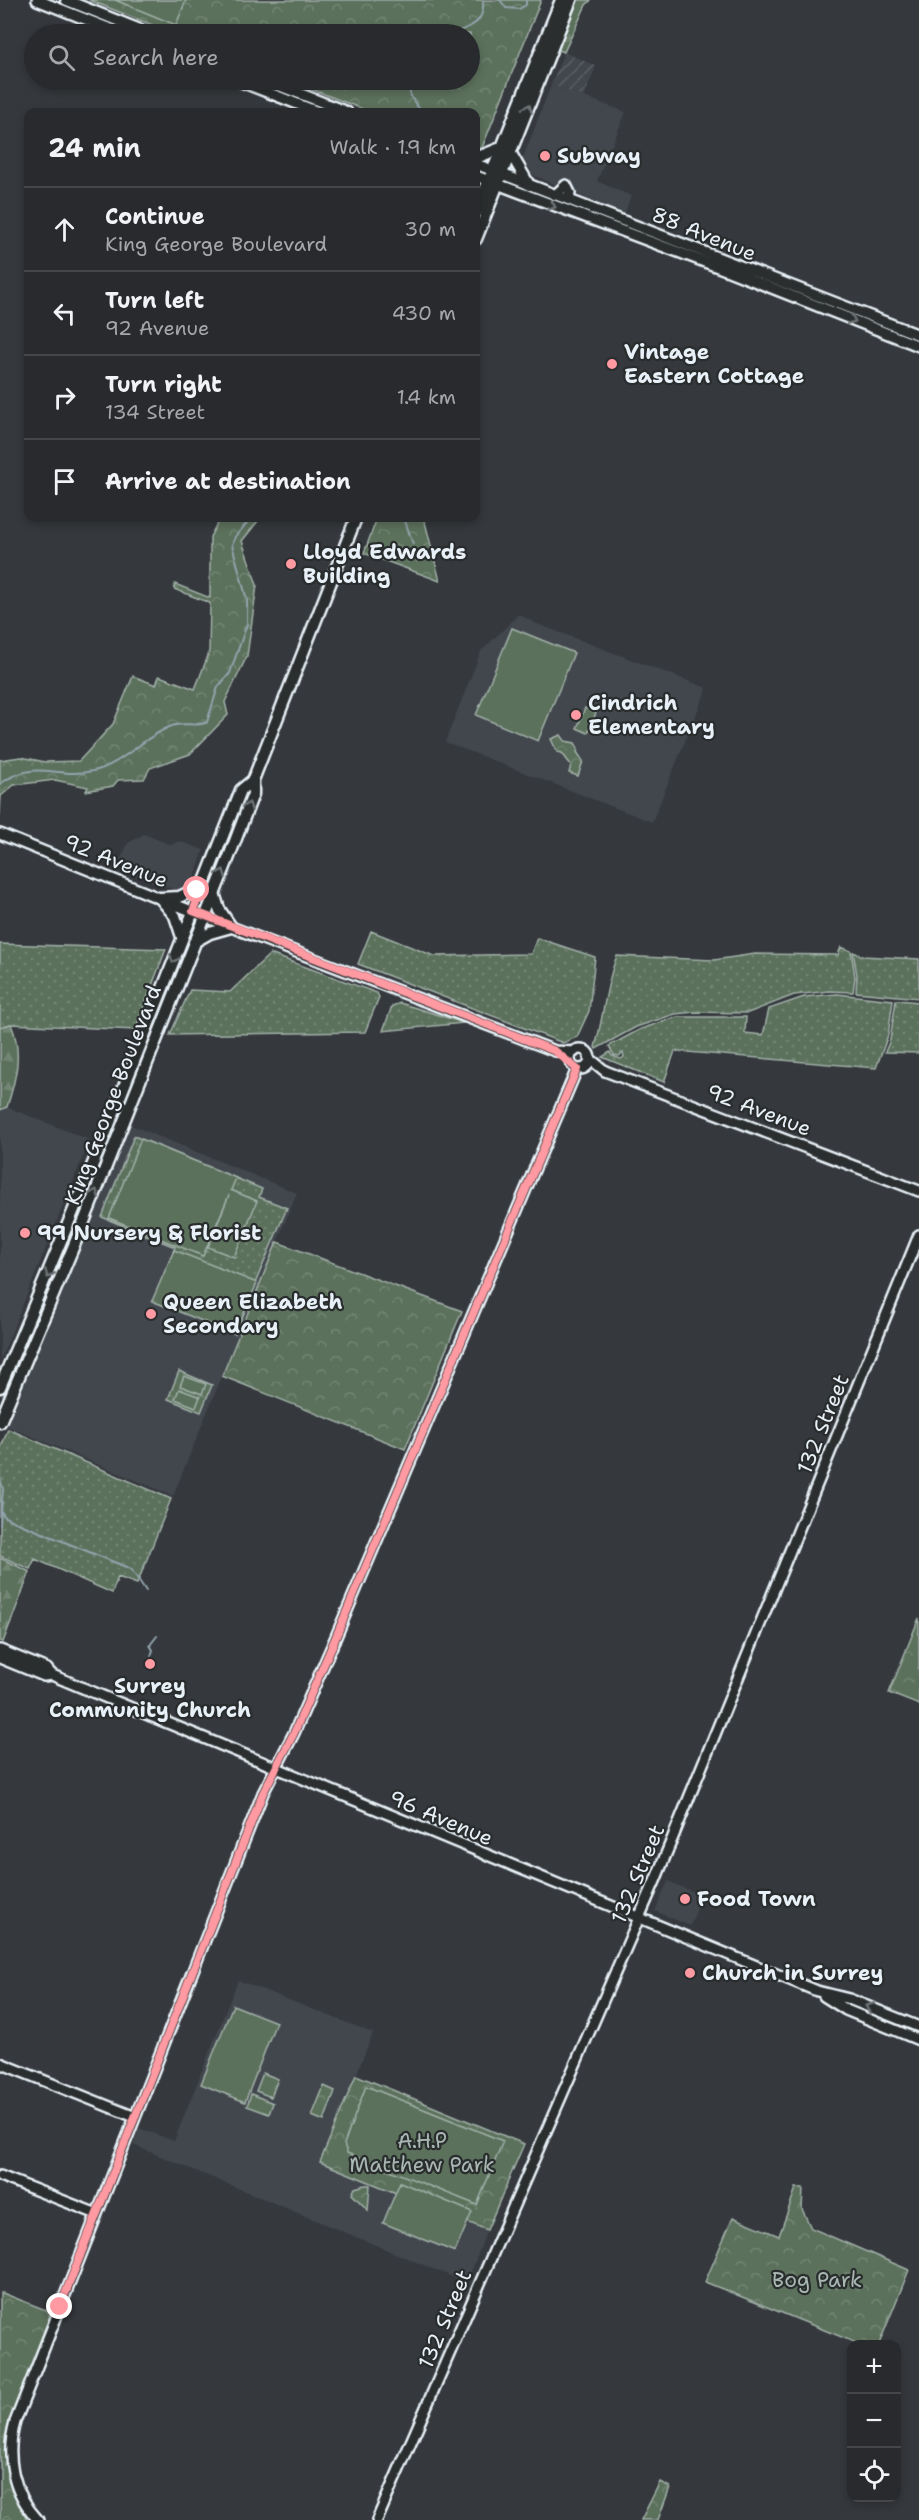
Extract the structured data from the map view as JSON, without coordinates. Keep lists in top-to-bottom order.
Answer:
{
  "streets": {
    "main road": [
      "88 Avenue",
      "92 Avenue",
      "King George Boulevard",
      "132 Street",
      "96 Avenue"
    ]
  },
  "crossings": [
    ["92 Avenue", "King George Boulevard"],
    ["132 Street", "96 Avenue"]
  ],
  "parks": ["A.H.P Matthew Park", "Bog Park"],
  "places": [
    "Subway",
    "Vintage Eastern Cottage",
    "Lloyd Edwards Building",
    "Cindrich Elementary",
    "99 Nursery & Florist",
    "Queen Elizabeth Secondary",
    "Surrey Community Church",
    "Food Town",
    "Church in Surrey"
  ],
  "page": {
    "search": "Search here",
    "heading": ["24 min", "Walk · 1.9 km"],
    "list": [
      ["Continue", "King George Boulevard", "30 m"],
      ["Turn left", "92 Avenue", "430 m"],
      ["Turn right", "134 Street", "1.4 km"],
      "Arrive at destination"
    ],
    "map_buttons": ["+", "−"]
  }
}
